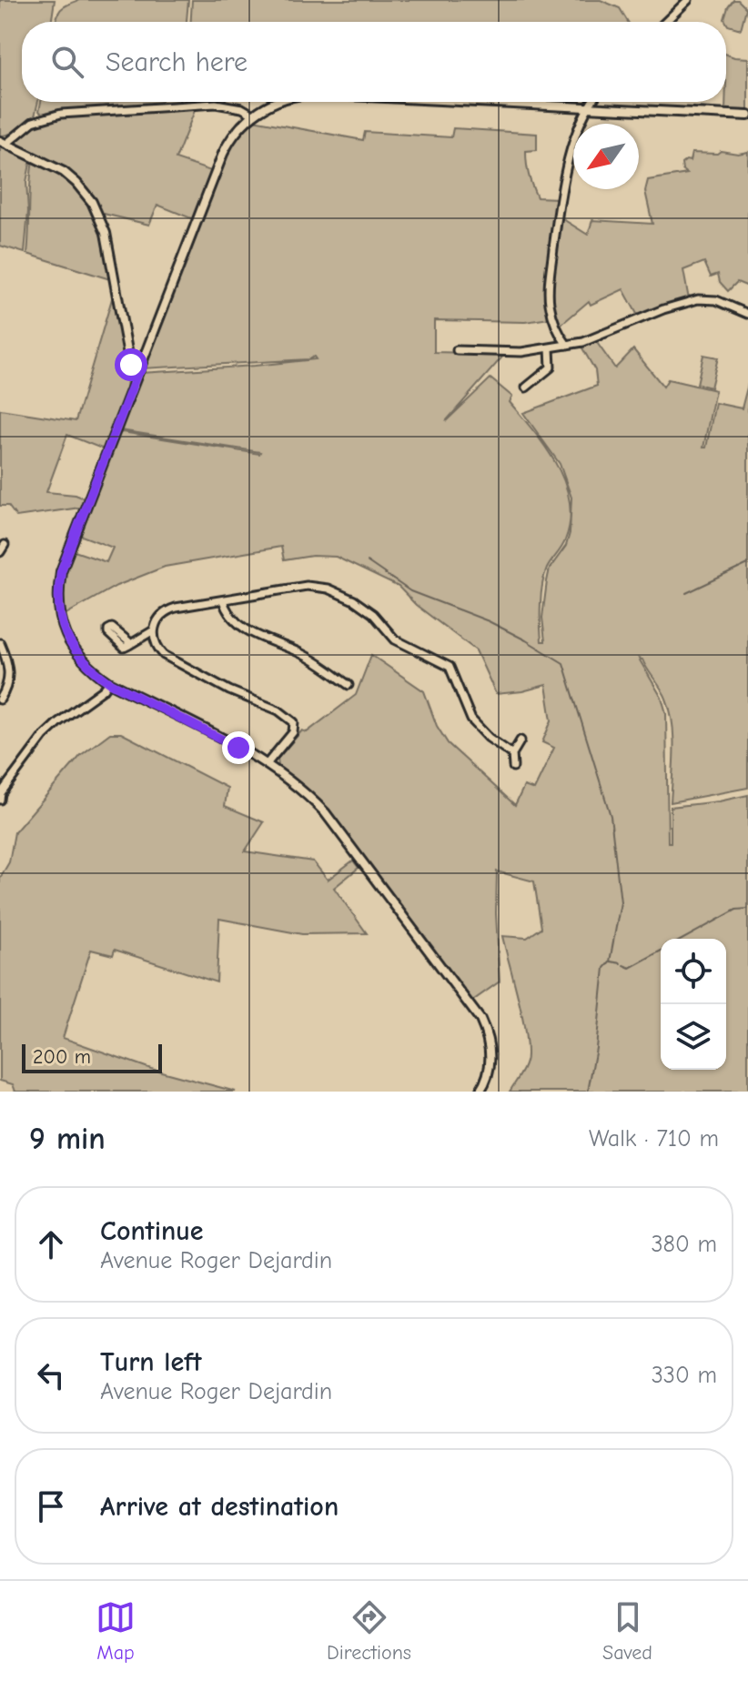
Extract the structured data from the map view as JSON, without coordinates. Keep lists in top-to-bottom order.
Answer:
{
  "scale_bar": "200 m",
  "north": "bottom left",
  "page": {
    "search": "Search here",
    "scale": "200 m",
    "heading": ["9 min", "Walk · 710 m"],
    "list": [
      ["Continue", "Avenue Roger Dejardin", "380 m"],
      ["Turn left", "Avenue Roger Dejardin", "330 m"],
      "Arrive at destination"
    ],
    "nav": ["Map", "Directions", "Saved"]
  }
}
